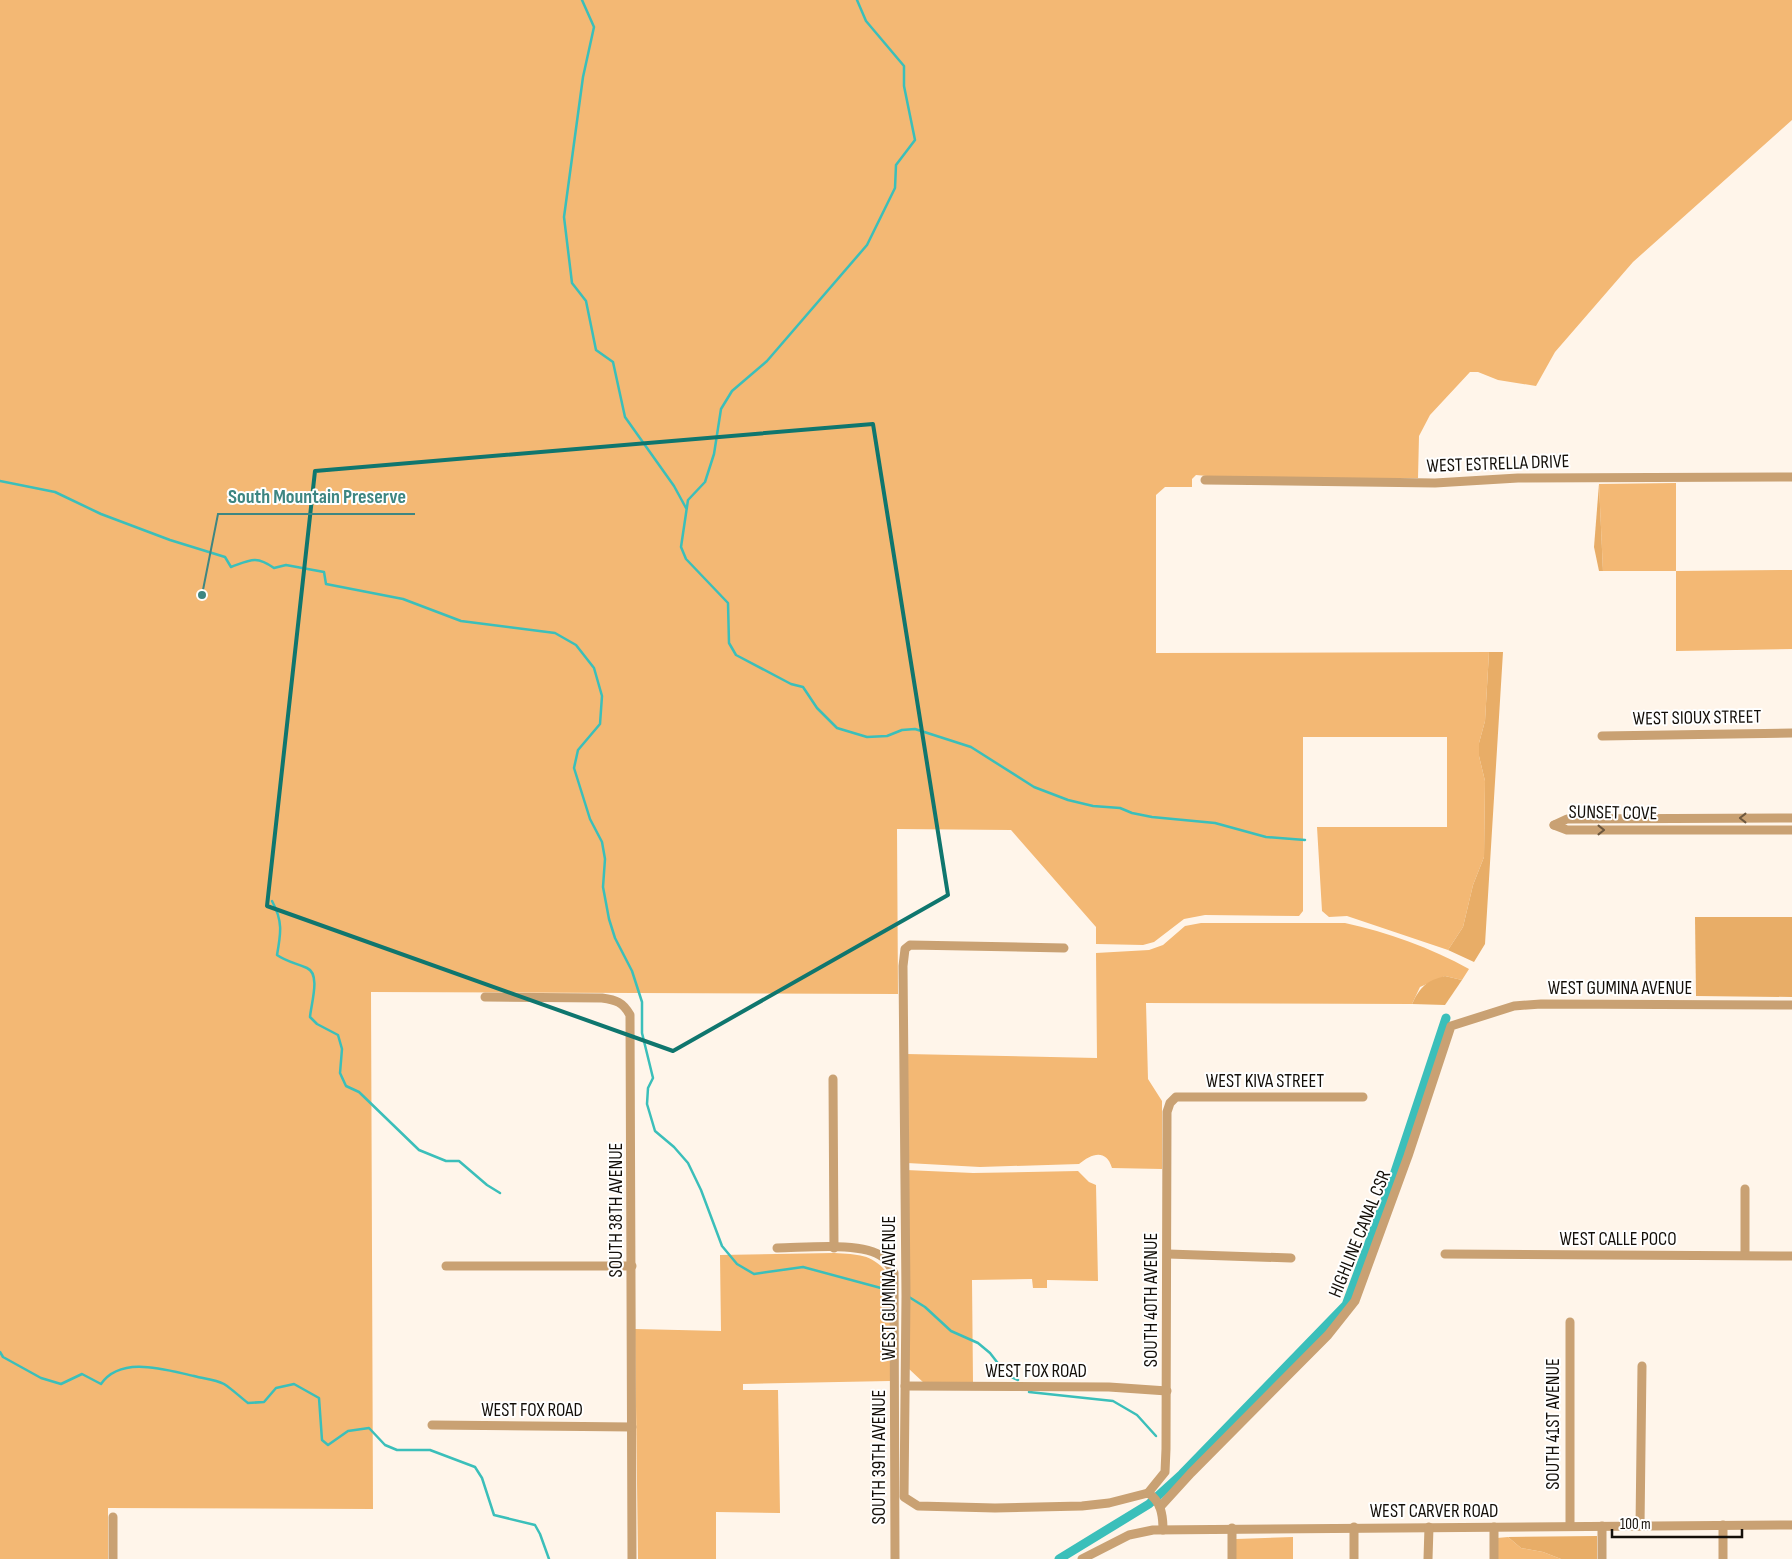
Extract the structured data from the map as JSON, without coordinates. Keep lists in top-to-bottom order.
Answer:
{
  "streets": {
    "street": [
      "WEST ESTRELLA DRIVE",
      "WEST SIOUX STREET",
      "SUNSET COVE",
      "WEST GUMINA AVENUE",
      "WEST KIVA STREET",
      "SOUTH 38TH AVENUE",
      "HIGHLINE CANAL CSR",
      "WEST CALLE POCO",
      "SOUTH 40TH AVENUE",
      "WEST FOX ROAD",
      "SOUTH 41ST AVENUE",
      "SOUTH 39TH AVENUE",
      "WEST CARVER ROAD"
    ]
  },
  "crossings": [
    ["WEST GUMINA AVENUE", "HIGHLINE CANAL CSR"],
    ["WEST GUMINA AVENUE", "SOUTH 40TH AVENUE"],
    ["WEST GUMINA AVENUE", "WEST FOX ROAD"],
    ["WEST KIVA STREET", "SOUTH 40TH AVENUE"],
    ["SOUTH 38TH AVENUE", "WEST FOX ROAD"],
    ["SOUTH 40TH AVENUE", "WEST FOX ROAD"],
    ["SOUTH 41ST AVENUE", "WEST CARVER ROAD"]
  ],
  "places": ["South Mountain Preserve"],
  "scale_bar": "100 m"
}
